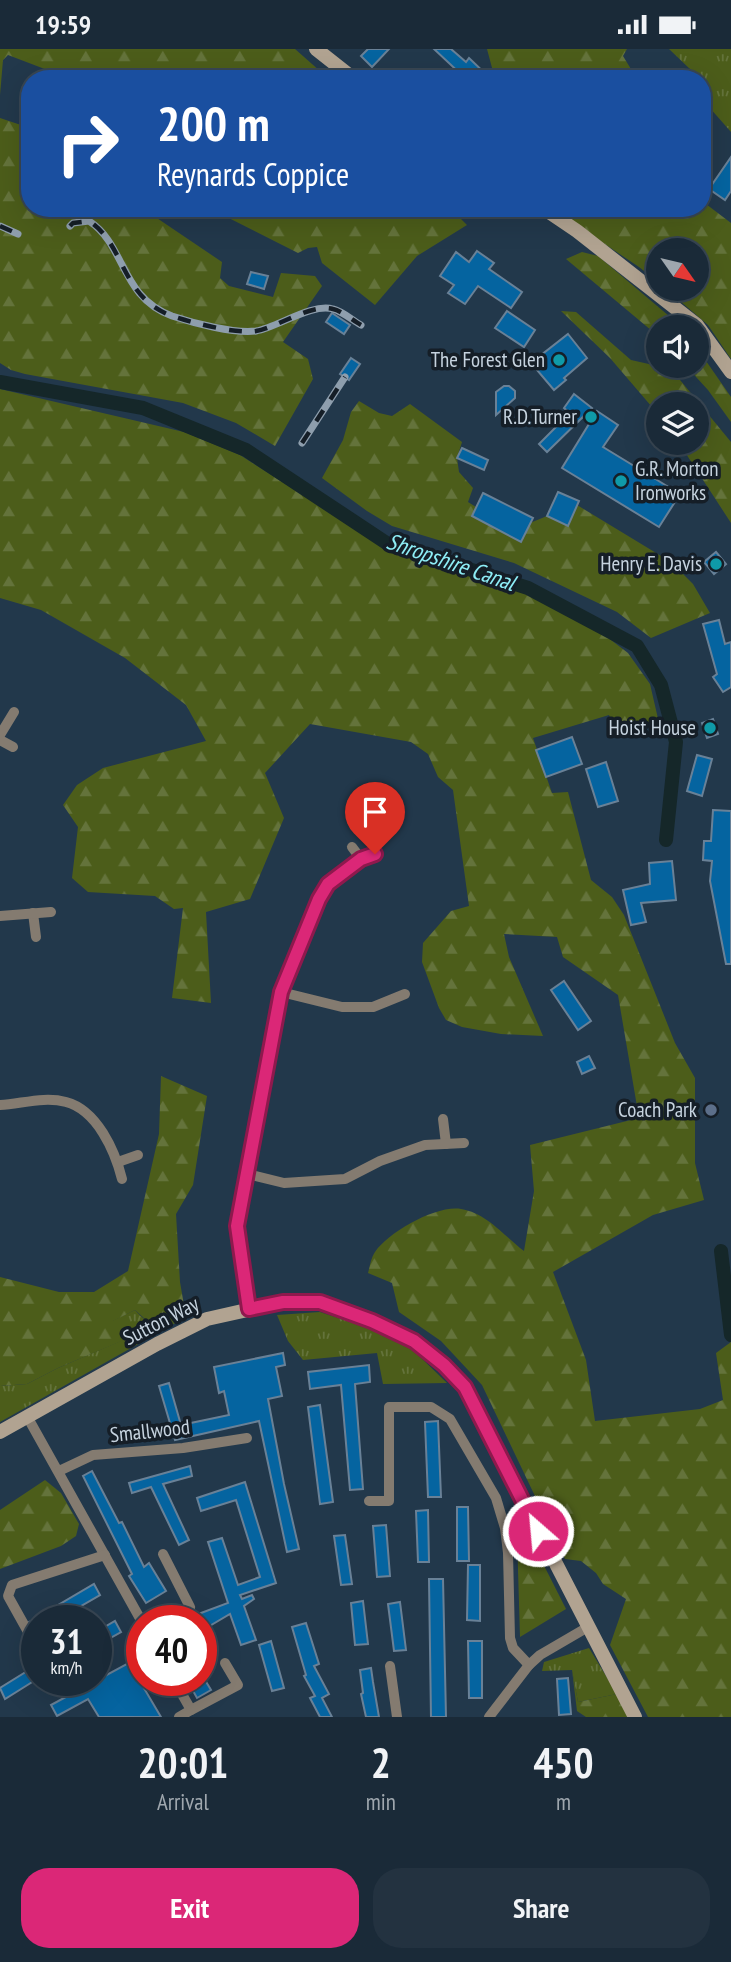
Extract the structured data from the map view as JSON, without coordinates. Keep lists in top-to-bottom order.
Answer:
{
  "streets": {
    "street": ["Sutton Way", "Smallwood"]
  },
  "water": ["Shropshire Canal"],
  "places": [
    "The Forest Glen",
    "R.D.Turner",
    "G.R. Morton Ironworks",
    "Henry E. Davis",
    "Hoist House",
    "Coach Park"
  ],
  "north": "bottom right",
  "page": {
    "status": "19:59",
    "turn": ["200 m", "Reynards Coppice"],
    "speed": "31 km/h",
    "limit": "40",
    "eta": [
      "20:01",
      "Arrival",
      "2",
      "min",
      "450",
      "m"
    ],
    "buttons": ["Exit", "Share"]
  }
}
